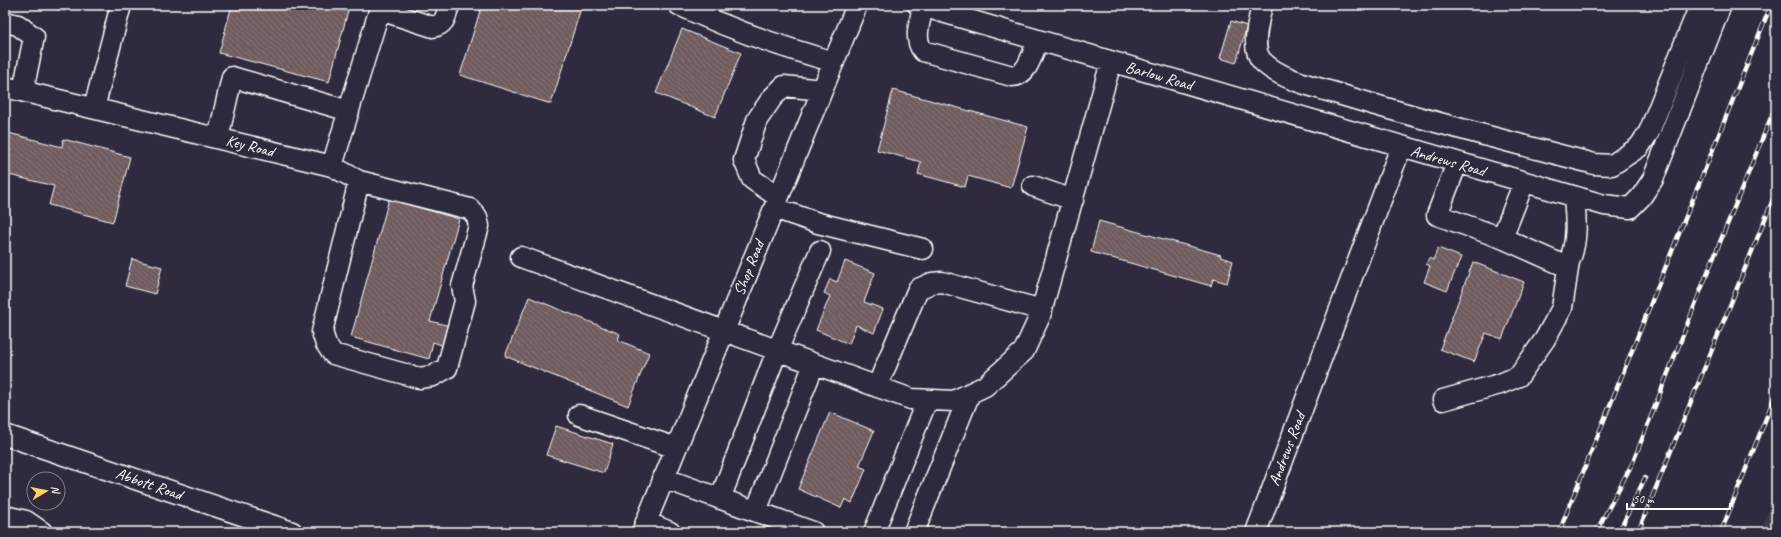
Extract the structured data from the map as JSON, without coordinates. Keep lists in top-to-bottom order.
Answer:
{
  "streets": {
    "street": [
      "Barlow Road",
      "Key Road",
      "Andrews Road",
      "Shop Road",
      "Abbott Road"
    ]
  },
  "crossings": [
    ["Barlow Road", "Andrews Road"]
  ],
  "scale_bar": "50 m",
  "north": "right"
}
